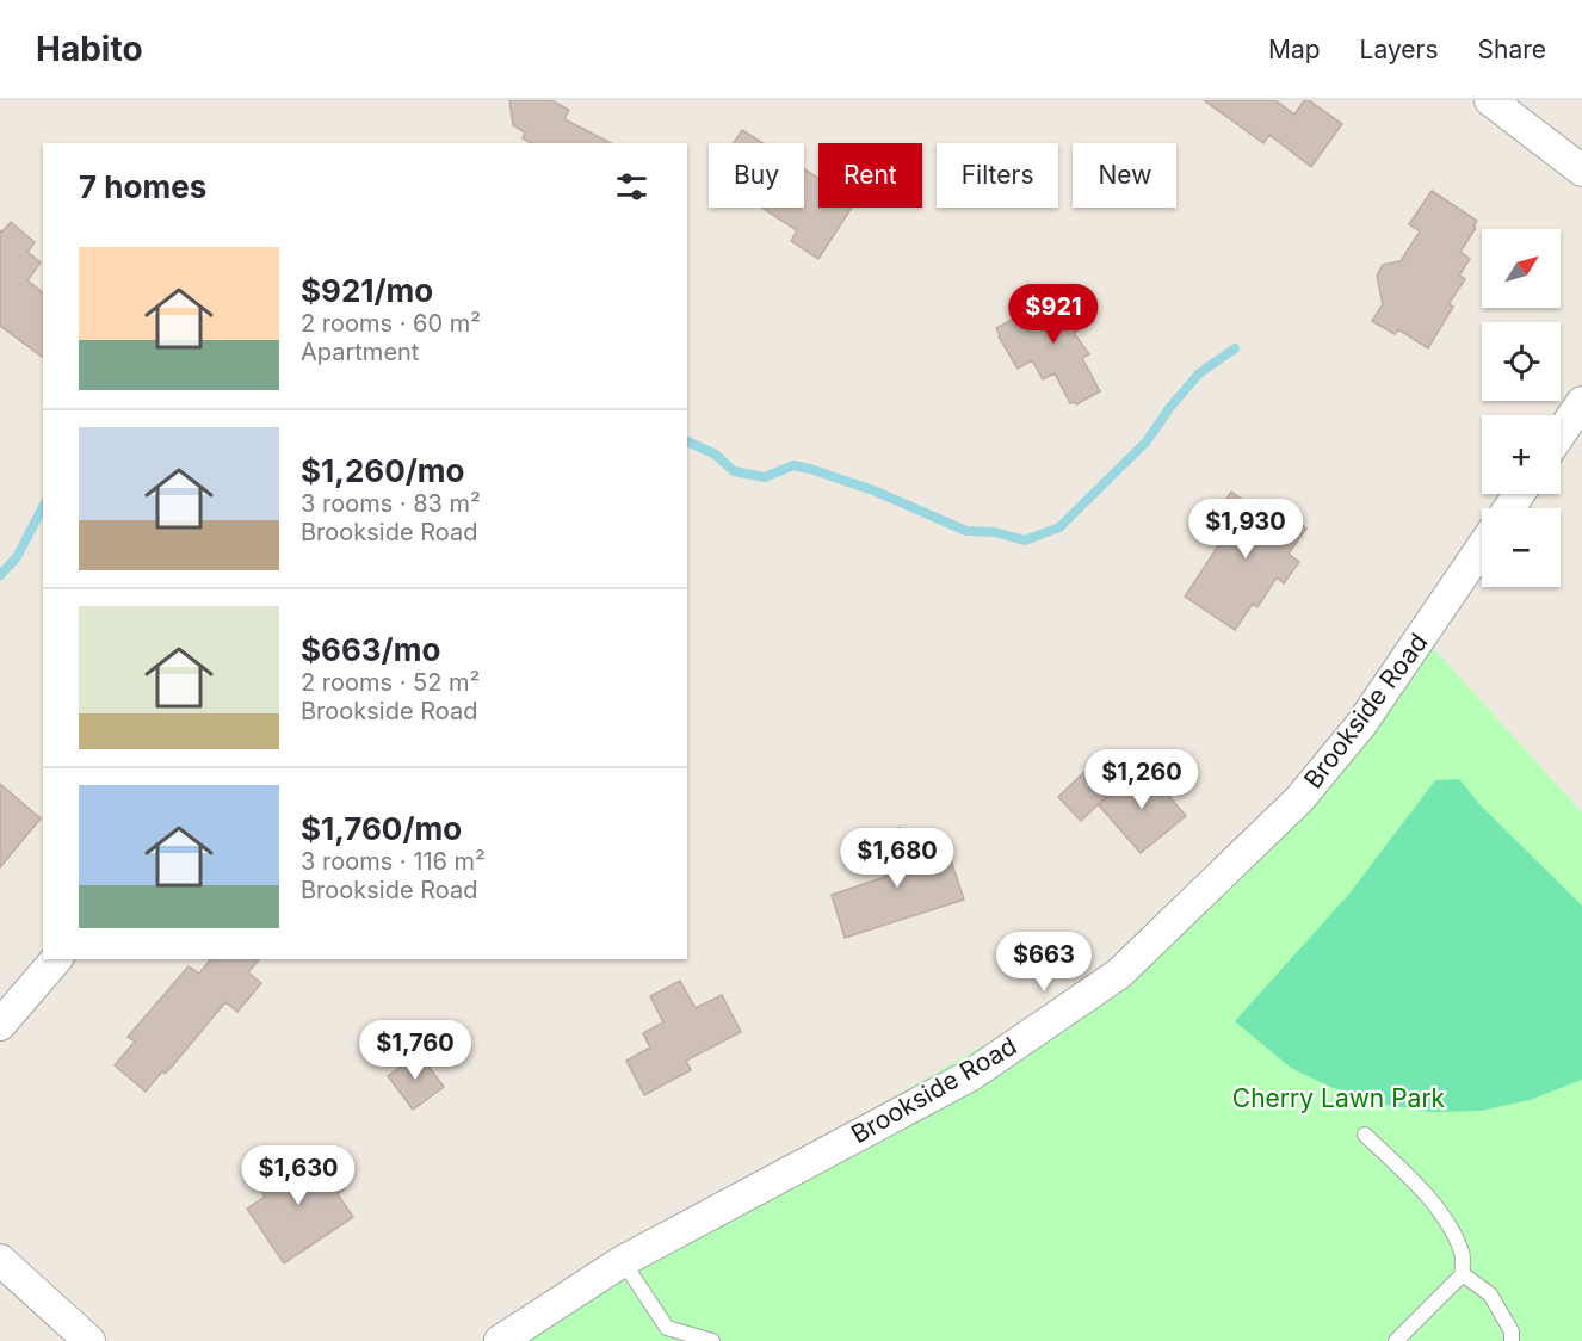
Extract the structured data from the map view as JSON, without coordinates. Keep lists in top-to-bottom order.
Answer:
{
  "streets": {
    "street": ["Brookside Road"]
  },
  "parks": ["Cherry Lawn Park"],
  "north": "top right",
  "page": {
    "header": "Habito",
    "nav": ["Map", "Layers", "Share"],
    "chip": [
      "Buy",
      "Rent",
      "Filters",
      "New"
    ],
    "heading": "7 homes",
    "map_buttons": ["+", "−"],
    "list": [
      {
        "name": "$921/mo",
        "note": "2 rooms · 60 m² · Apartment"
      },
      {
        "name": "$1,260/mo",
        "note": "3 rooms · 83 m² · Brookside Road"
      },
      {
        "name": "$663/mo",
        "note": "2 rooms · 52 m² · Brookside Road"
      },
      {
        "name": "$1,760/mo",
        "note": "3 rooms · 116 m² · Brookside Road"
      }
    ],
    "price": [
      "$921",
      "$1,930",
      "$1,260",
      "$1,680",
      "$663",
      "$1,760",
      "$1,630"
    ]
  }
}
